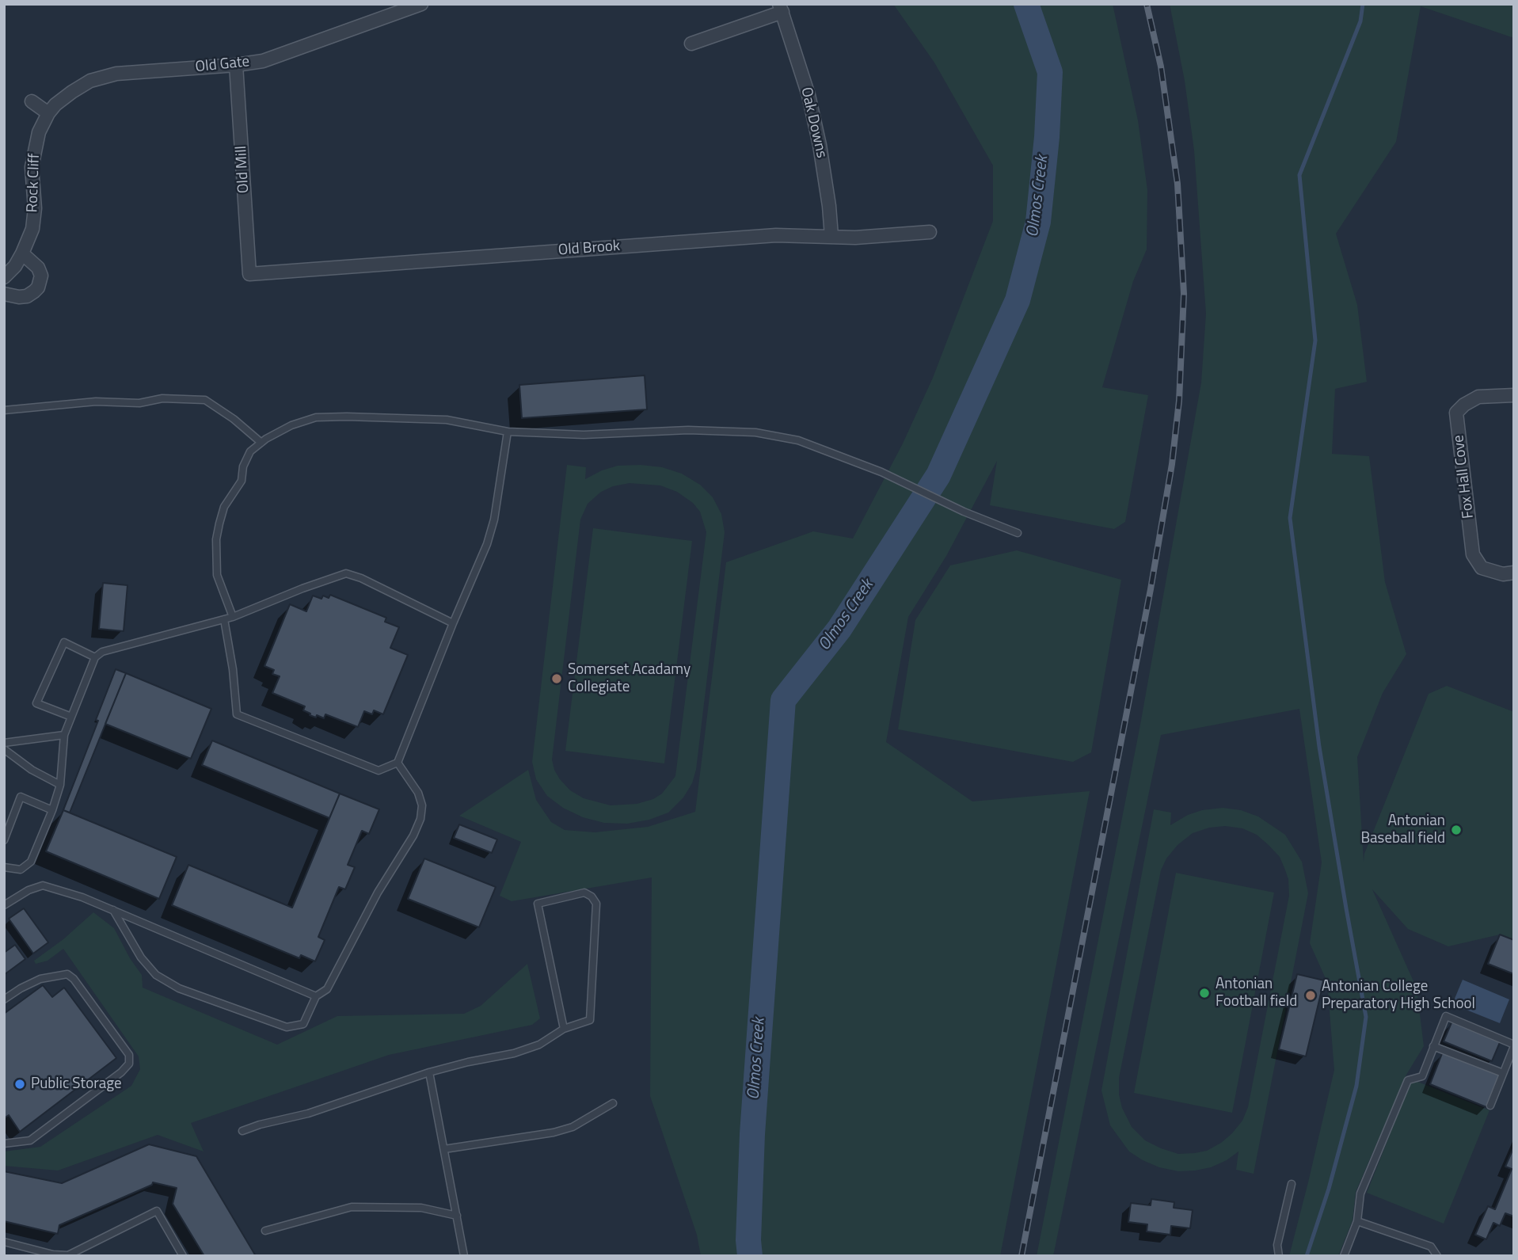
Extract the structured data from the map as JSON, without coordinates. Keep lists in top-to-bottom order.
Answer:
{
  "streets": {
    "street": [
      "Old Gate",
      "Oak Downs",
      "Old Mill",
      "Rock Cliff",
      "Old Brook",
      "Fox Hall Cove"
    ]
  },
  "crossings": [
    ["Old Gate", "Old Mill"],
    ["Old Gate", "Rock Cliff"],
    ["Oak Downs", "Old Brook"],
    ["Old Mill", "Old Brook"]
  ],
  "water": ["Olmos Creek"],
  "places": [
    "Somerset Acadamy Collegiate",
    "Antonian Baseball field",
    "Antonian Football field",
    "Antonian College Preparatory High School",
    "Public Storage"
  ]
}
